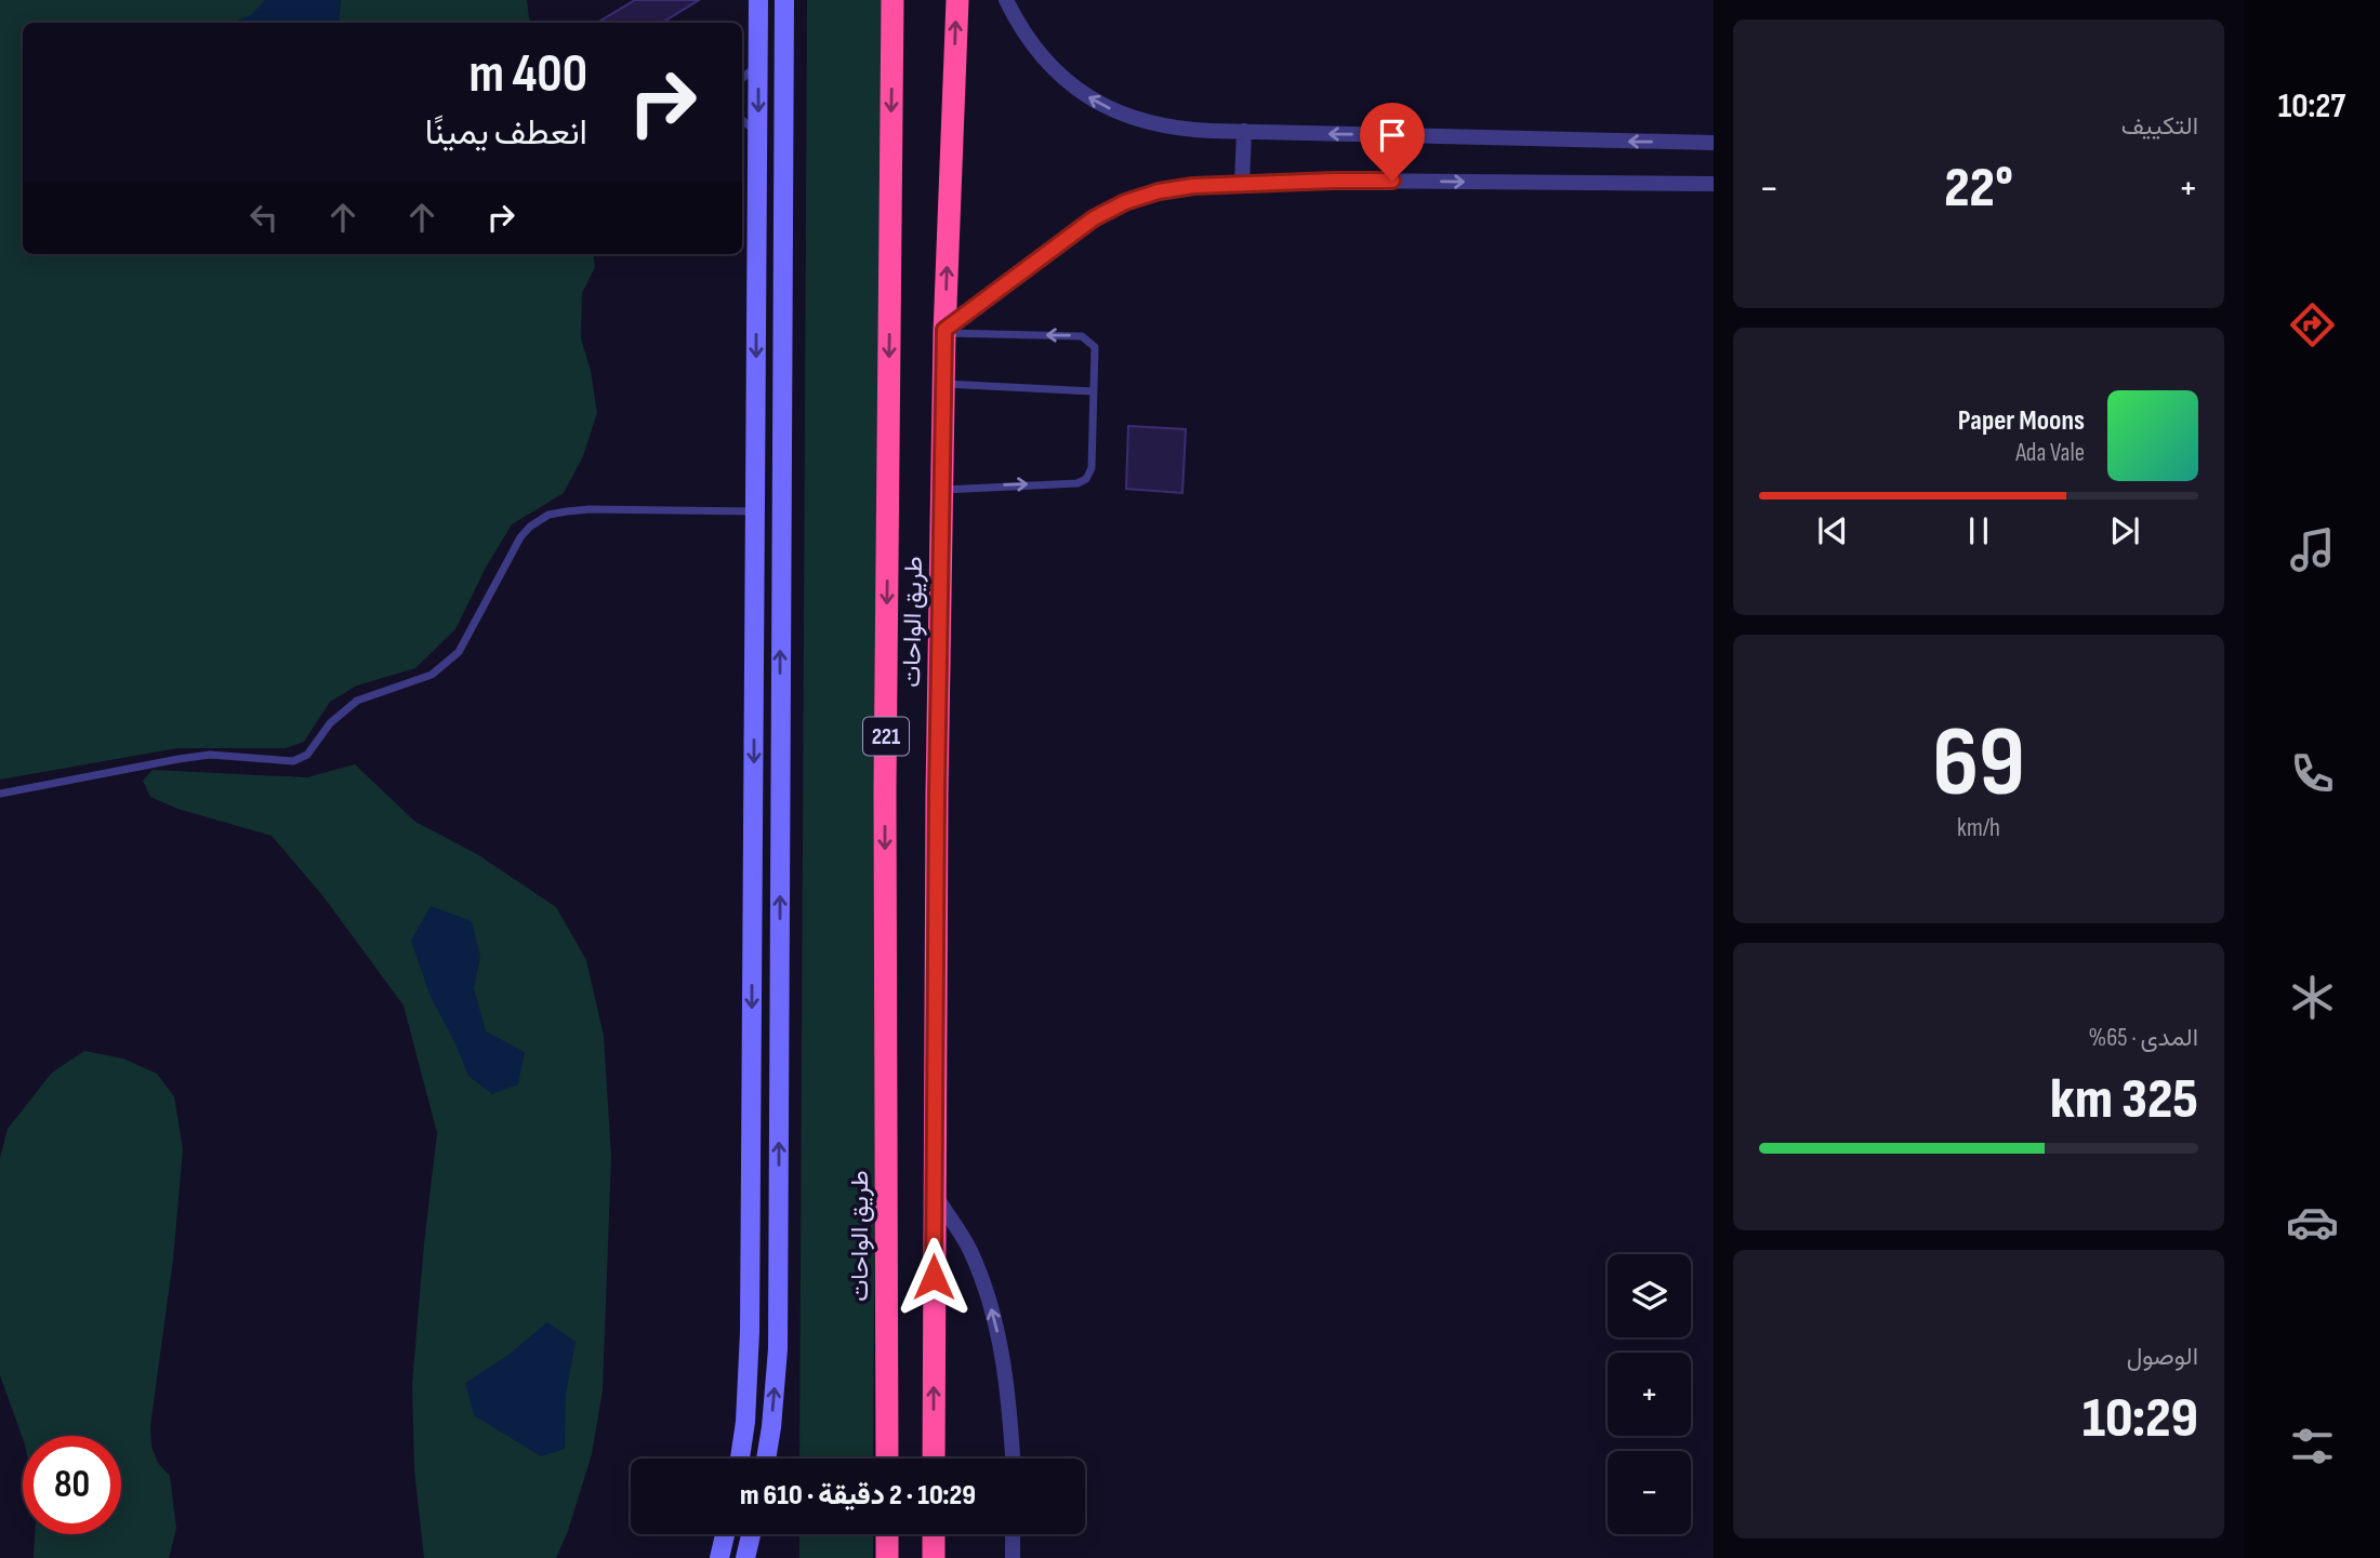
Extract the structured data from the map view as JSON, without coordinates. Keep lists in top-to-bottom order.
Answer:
{
  "streets": {
    "highway": ["طريق الواحات", "221"]
  },
  "page": {
    "tabs": "10:27",
    "tile": [
      "التكييف",
      ["69", "km/h"],
      ["المدى · 65%", "325 km"],
      ["الوصول", "10:29"]
    ],
    "turn": ["400 m", "انعطف يمينًا"],
    "heat": ["−", "22°", "+"],
    "song": ["Paper Moons", "Ada Vale"],
    "map_buttons": ["+", "−"],
    "limit": "80",
    "trip": "10:29 · 2 دقيقة · 610 m"
  }
}
